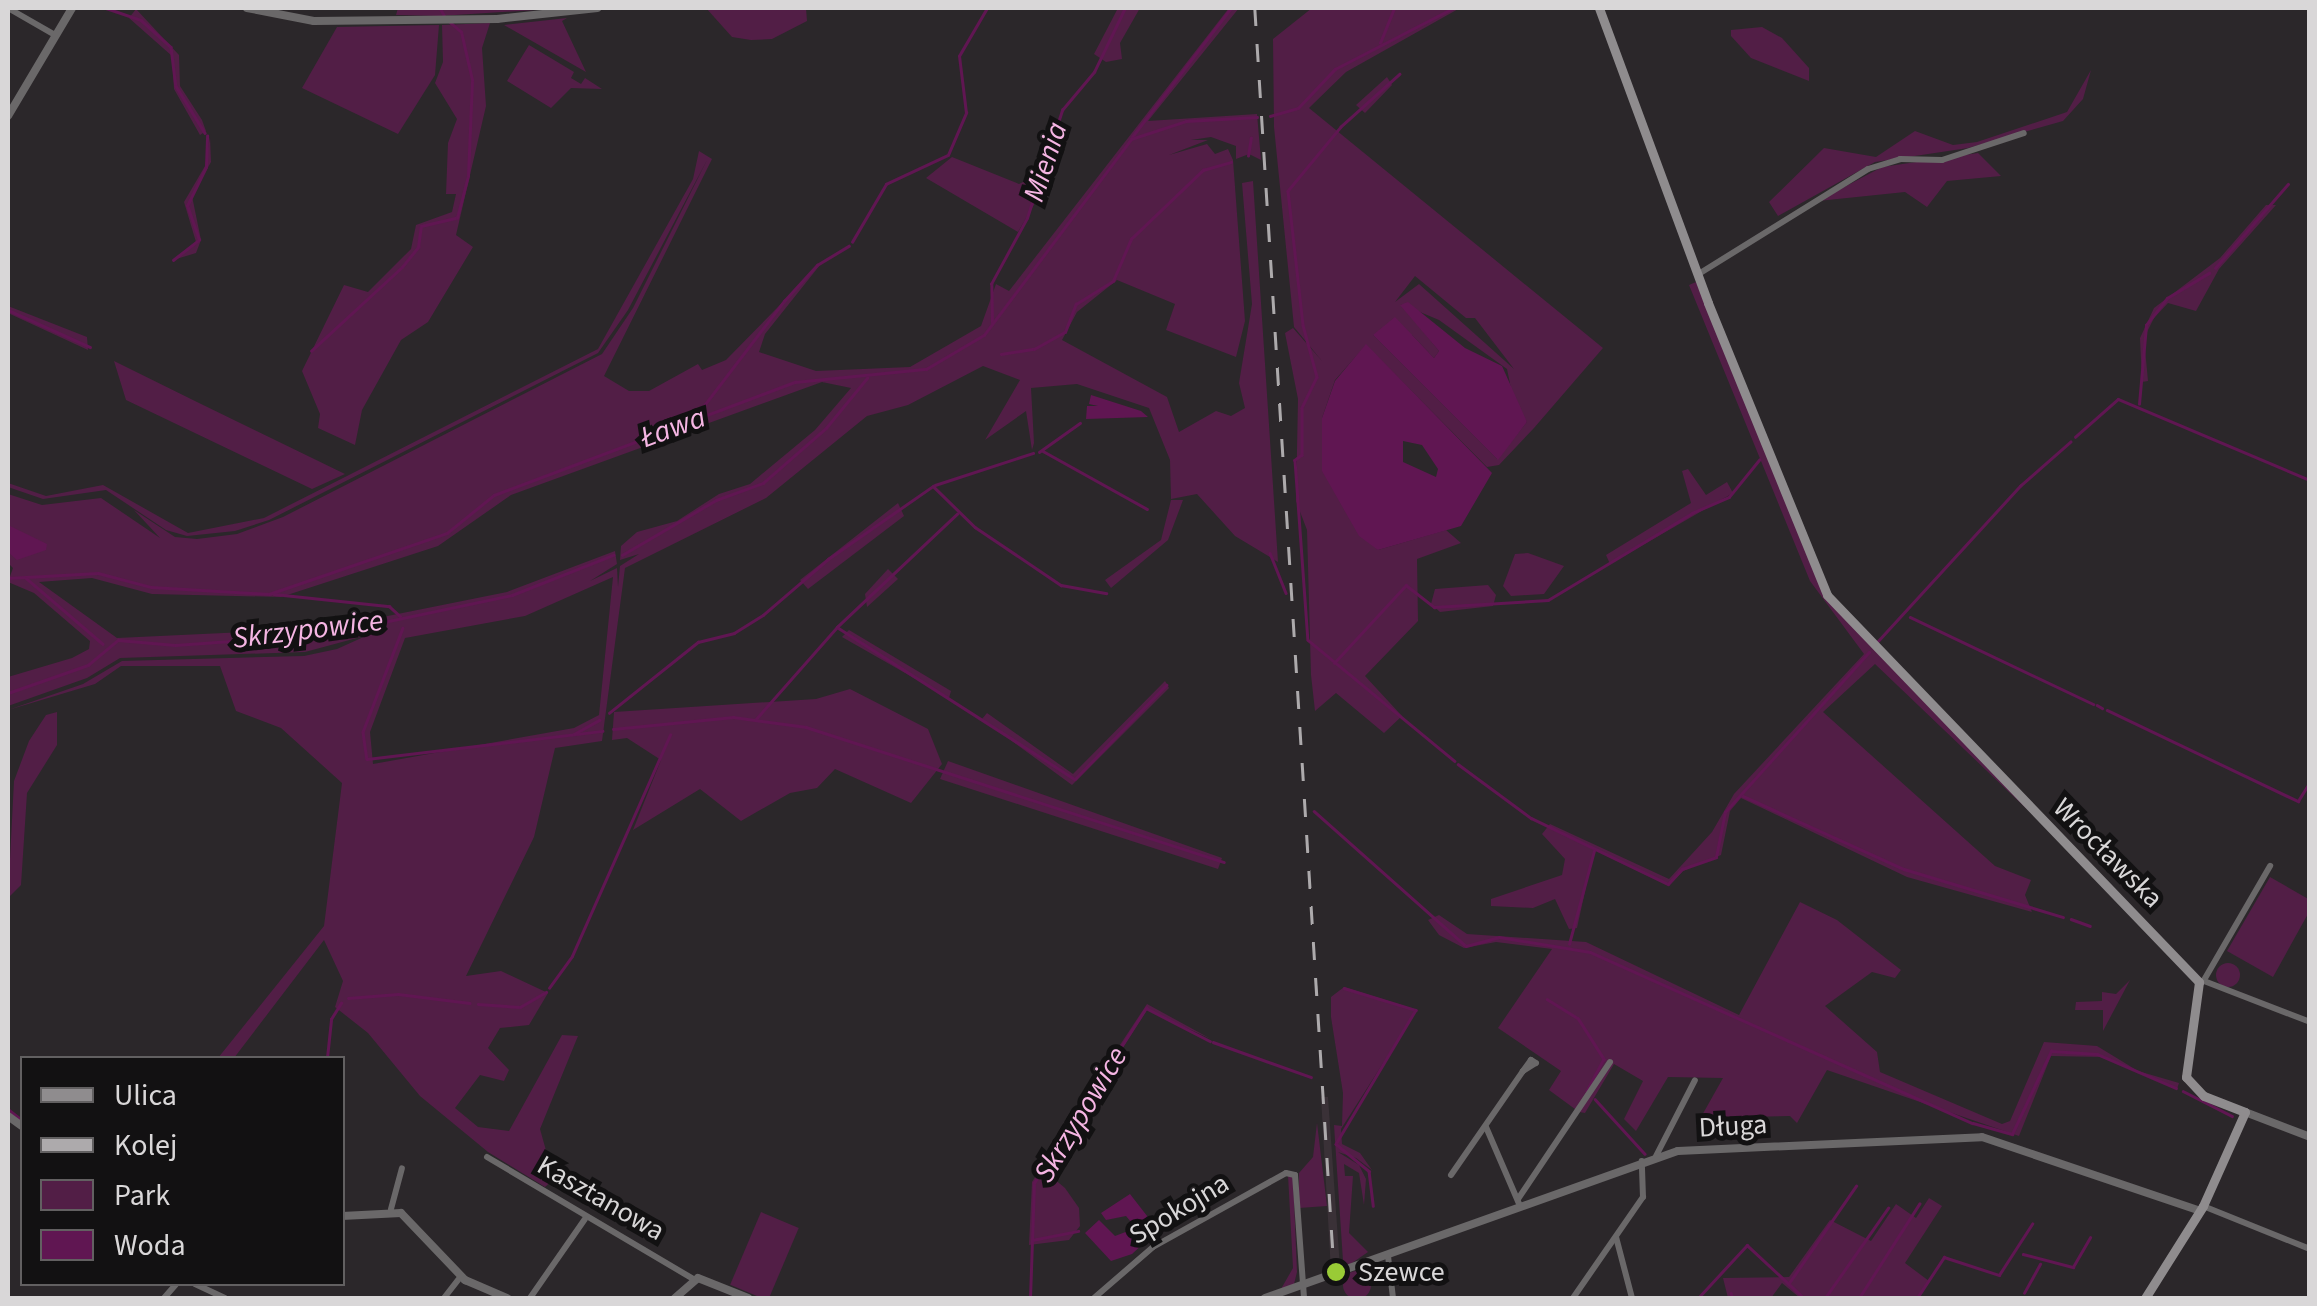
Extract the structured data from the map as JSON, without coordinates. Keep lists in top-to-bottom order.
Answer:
{
  "streets": {
    "main road": ["Wrocławska"],
    "street": ["Długa", "Kasztanowa", "Spokojna"]
  },
  "crossings": [
    ["Długa", "Spokojna"]
  ],
  "water": ["Mienia", "Ława", "Skrzypowice"],
  "places": ["Szewce"],
  "legend": [
    "Ulica",
    "Kolej",
    "Park",
    "Woda"
  ]
}
